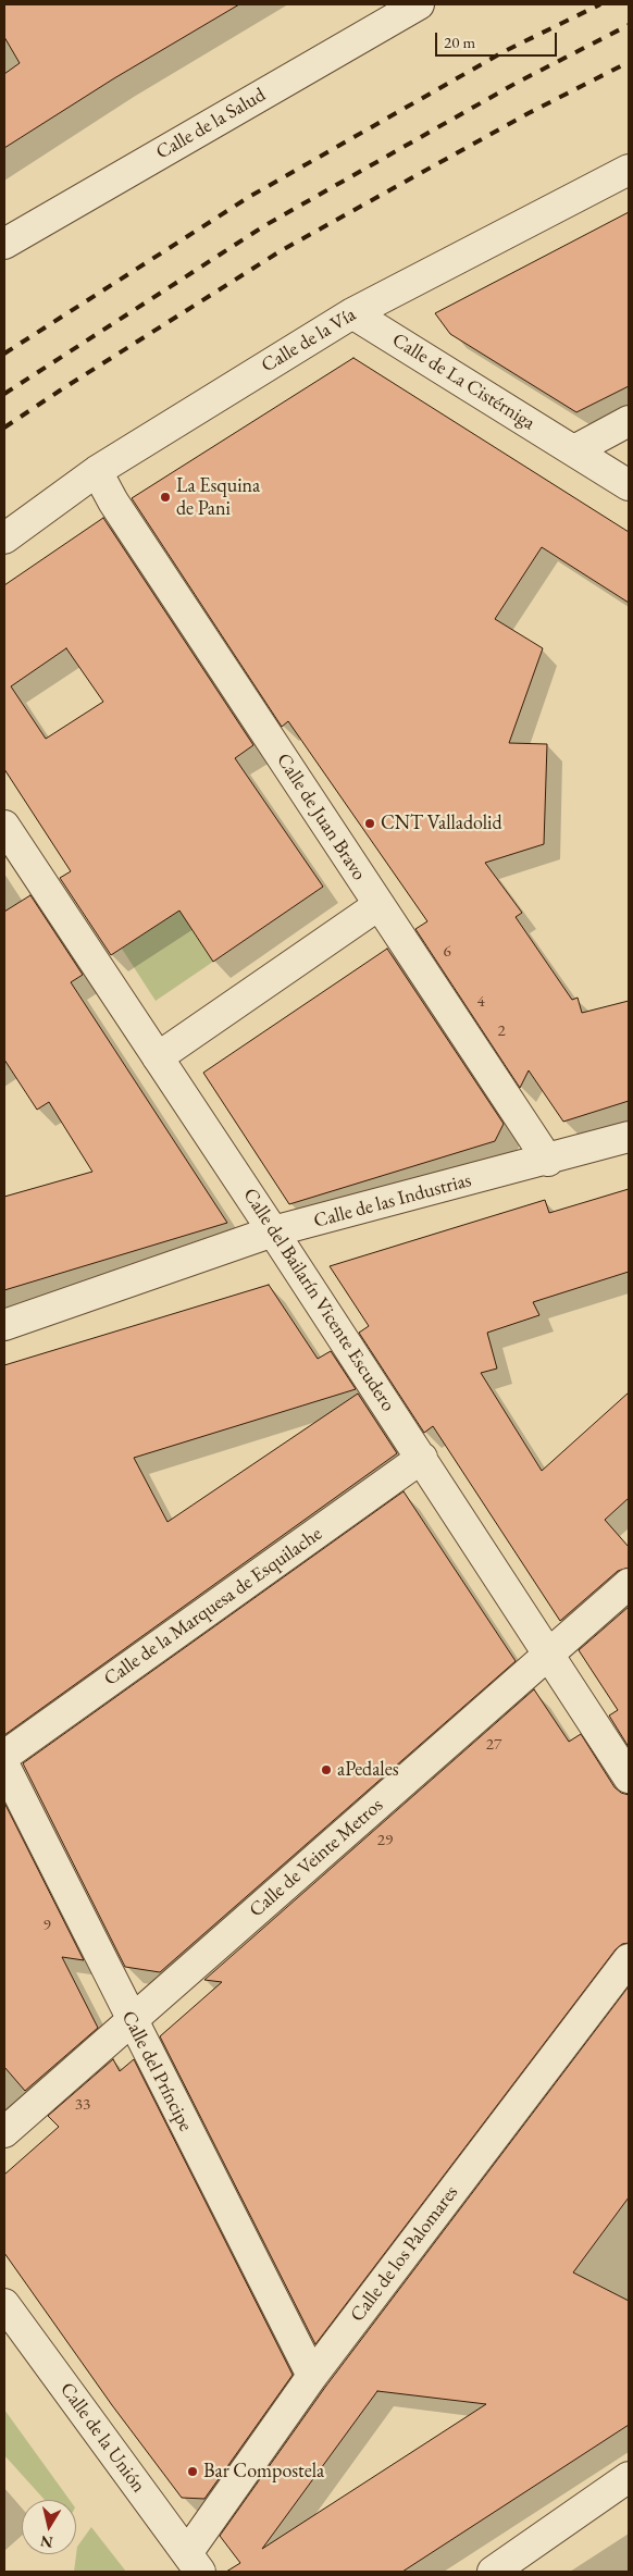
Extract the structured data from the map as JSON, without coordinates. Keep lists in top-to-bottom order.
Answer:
{
  "streets": {
    "street": [
      "Calle de la Salud",
      "Calle de la Vía",
      "Calle de La Cistérniga",
      "Calle de Juan Bravo",
      "Calle de las Industrias",
      "Calle del Bailarín Vicente Escudero",
      "Calle de la Marquesa de Esquilache",
      "Calle de Veinte Metros",
      "Calle del Príncipe",
      "Calle de los Palomares",
      "Calle de la Unión"
    ]
  },
  "crossings": [
    ["Calle de la Vía", "Calle de La Cistérniga"],
    ["Calle de la Vía", "Calle de Juan Bravo"],
    ["Calle de Juan Bravo", "Calle de las Industrias"],
    ["Calle de las Industrias", "Calle del Bailarín Vicente Escudero"],
    ["Calle del Bailarín Vicente Escudero", "Calle de la Marquesa de Esquilache"],
    ["Calle del Bailarín Vicente Escudero", "Calle de Veinte Metros"],
    ["Calle de Veinte Metros", "Calle del Príncipe"],
    ["Calle del Príncipe", "Calle de los Palomares"],
    ["Calle de los Palomares", "Calle de la Unión"]
  ],
  "places": [
    "La Esquina de Pani",
    "CNT Valladolid",
    "aPedales",
    "Bar Compostela"
  ],
  "house_numbers": [
    "6",
    "4",
    "2",
    "27",
    "29",
    "9",
    "33"
  ],
  "scale_bar": "20 m",
  "north": "bottom"
}
